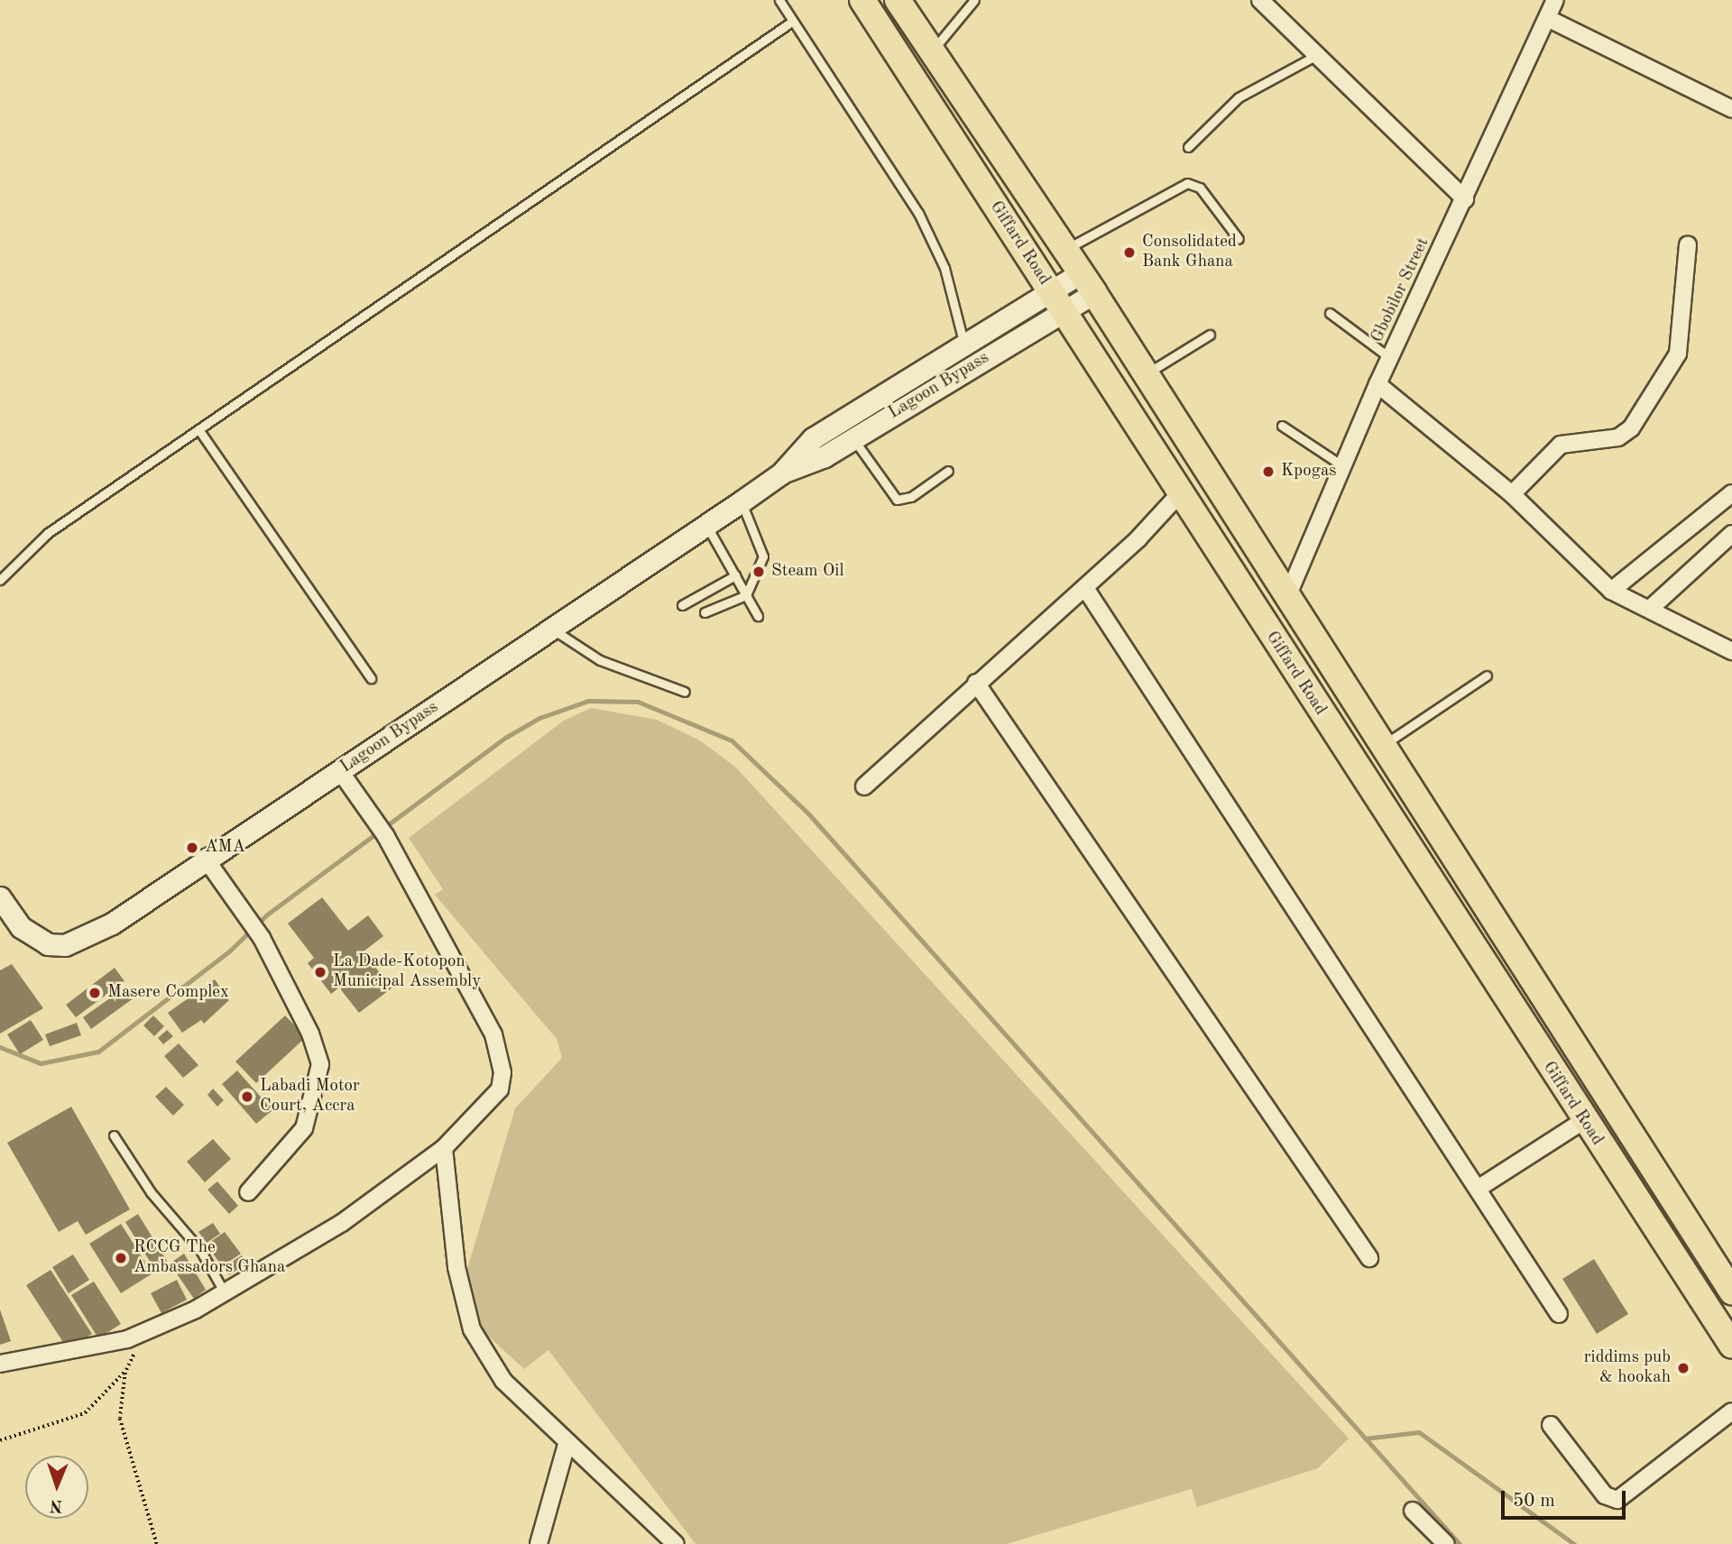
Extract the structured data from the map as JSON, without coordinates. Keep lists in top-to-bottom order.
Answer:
{
  "streets": {
    "main road": ["Giffard Road"],
    "street": ["Gbobilor Street", "Lagoon Bypass"]
  },
  "crossings": [
    ["Giffard Road", "Gbobilor Street"],
    ["Giffard Road", "Lagoon Bypass"]
  ],
  "places": [
    "Consolidated Bank Ghana",
    "Kpogas",
    "Steam Oil",
    "AMA",
    "La Dade-Kotopon Municipal Assembly",
    "Masere Complex",
    "Labadi Motor Court, Accra",
    "RCCG The Ambassadors Ghana",
    "riddims pub & hookah"
  ],
  "scale_bar": "50 m",
  "north": "bottom"
}
